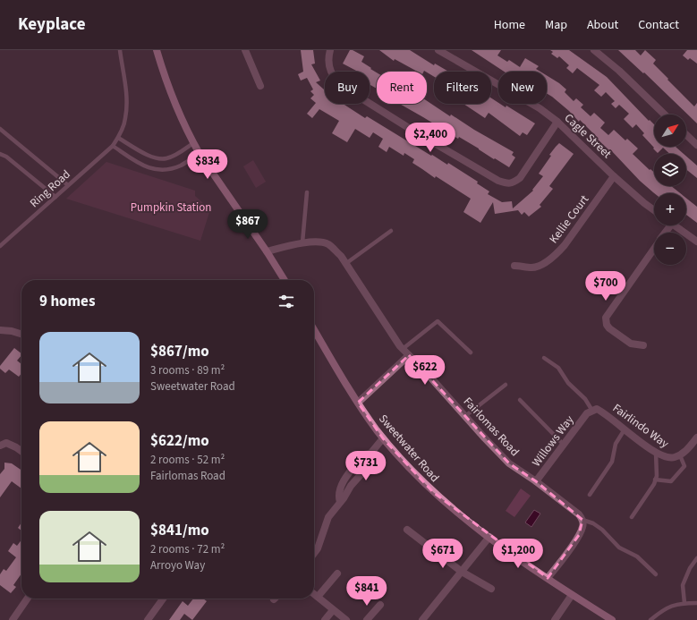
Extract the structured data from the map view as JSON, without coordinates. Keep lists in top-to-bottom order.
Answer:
{
  "streets": {
    "main road": ["Sweetwater Road"],
    "street": [
      "Cagle Street",
      "Kellie Court",
      "Fairlindo Way",
      "Fairlomas Road",
      "Willows Way"
    ],
    "lane": ["Ring Road"]
  },
  "crossings": [
    ["Cagle Street", "Kellie Court"],
    ["Fairlindo Way", "Willows Way"],
    ["Fairlomas Road", "Willows Way"]
  ],
  "parks": ["Pumpkin Station"],
  "north": "top right",
  "page": {
    "header": "Keyplace",
    "nav": [
      "Home",
      "Map",
      "About",
      "Contact"
    ],
    "chip": [
      "Buy",
      "Rent",
      "Filters",
      "New"
    ],
    "map_buttons": ["+", "−"],
    "price": [
      "$2,400",
      "$834",
      "$867",
      "$700",
      "$622",
      "$731",
      "$671",
      "$1,200",
      "$841"
    ],
    "heading": "9 homes",
    "list": [
      {
        "name": "$867/mo",
        "note": "3 rooms · 89 m² · Sweetwater Road"
      },
      {
        "name": "$622/mo",
        "note": "2 rooms · 52 m² · Fairlomas Road"
      },
      {
        "name": "$841/mo",
        "note": "2 rooms · 72 m² · Arroyo Way"
      }
    ]
  }
}
